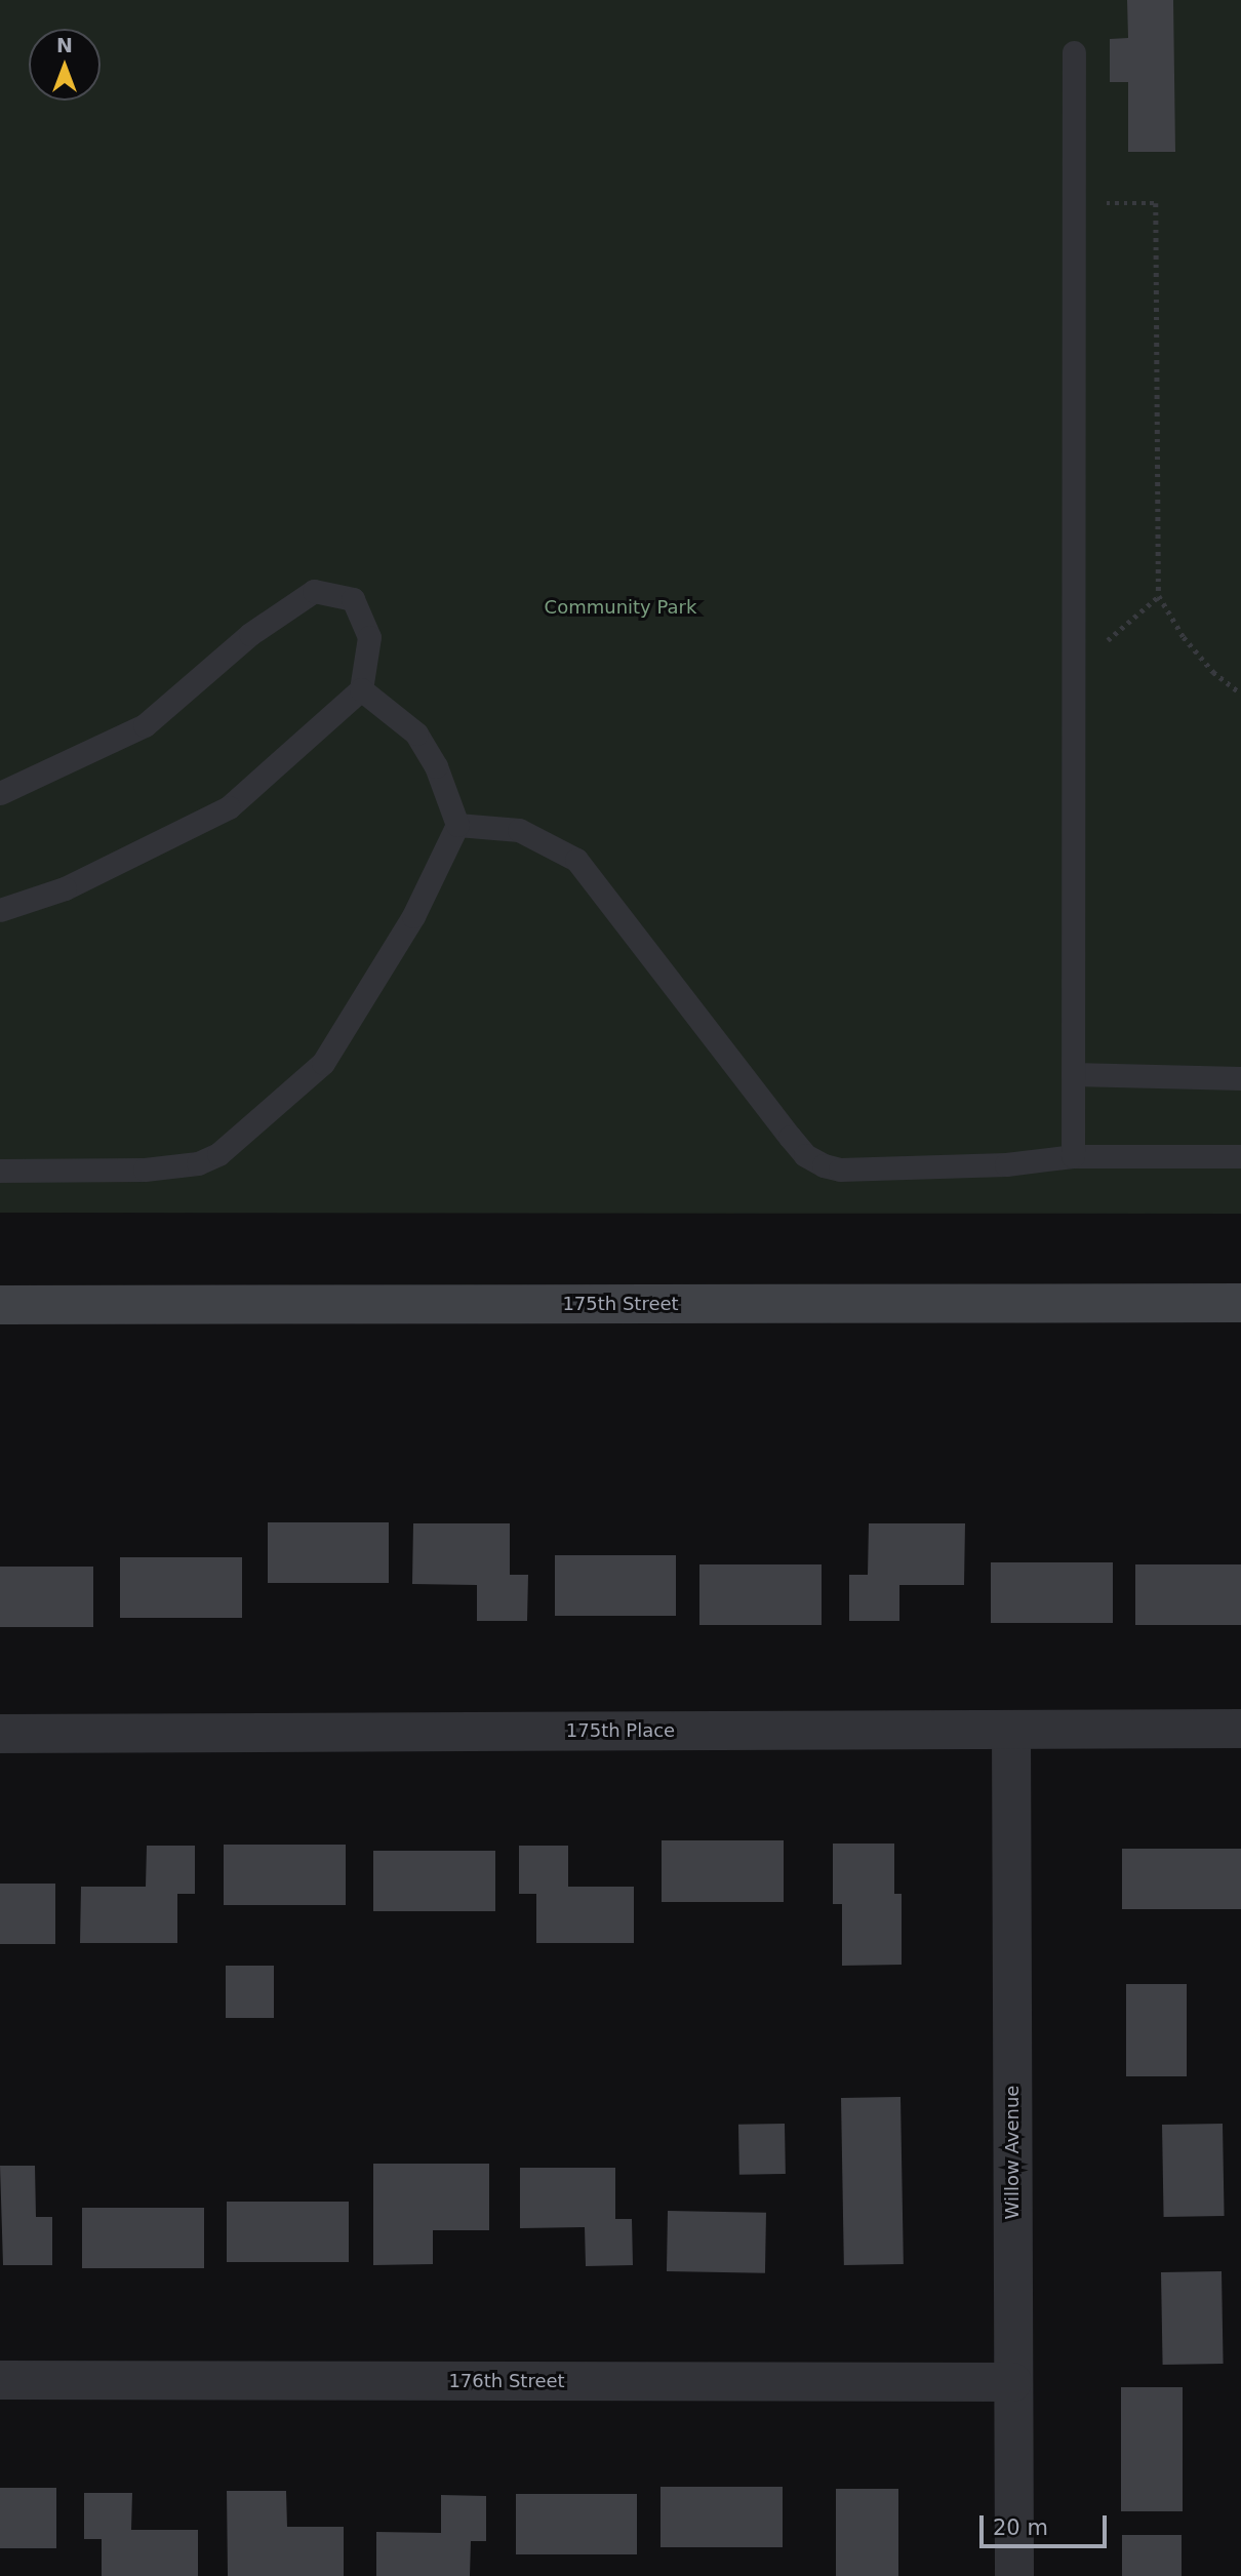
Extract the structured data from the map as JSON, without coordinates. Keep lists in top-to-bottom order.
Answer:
{
  "streets": {
    "main road": ["175th Street"],
    "street": ["175th Place", "Willow Avenue", "176th Street"]
  },
  "crossings": [
    ["175th Place", "Willow Avenue"],
    ["Willow Avenue", "176th Street"]
  ],
  "parks": ["Community Park"],
  "scale_bar": "20 m",
  "north": "top"
}
